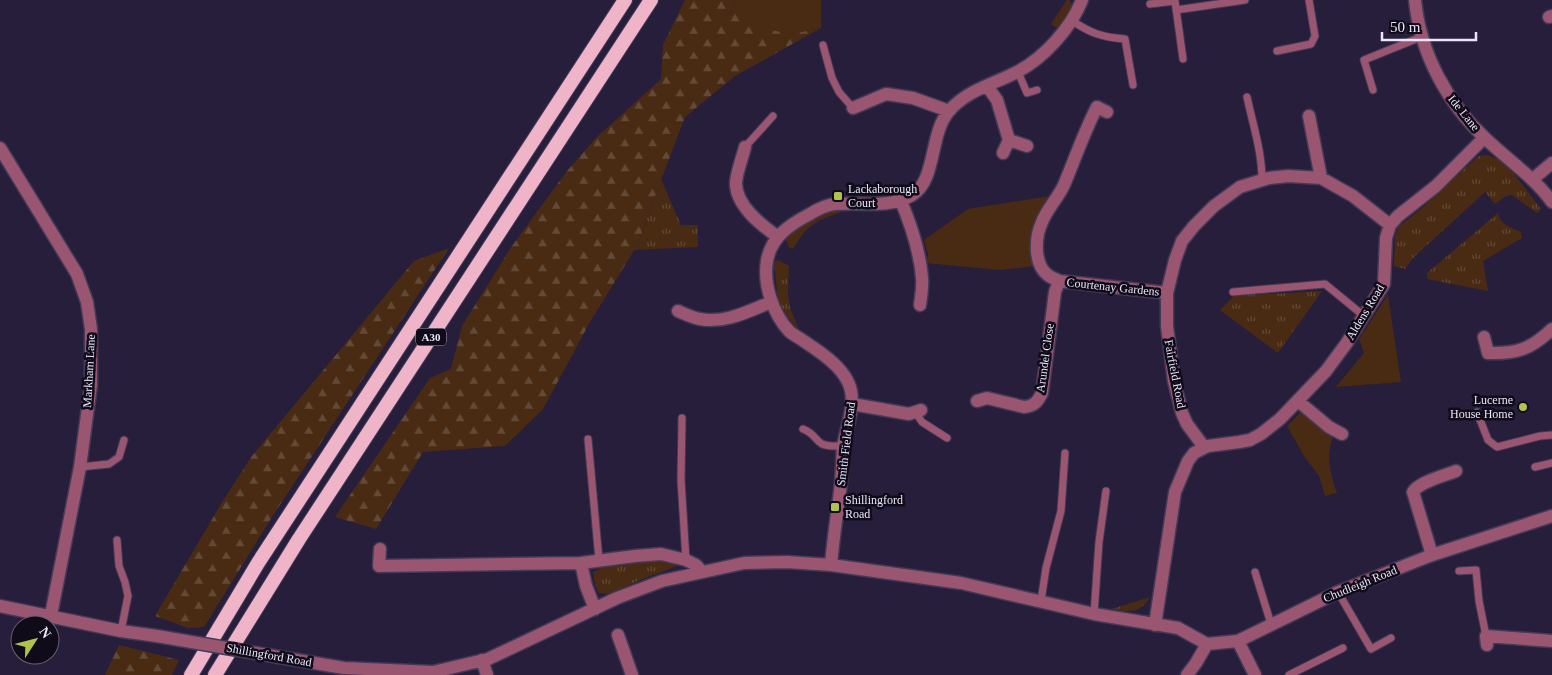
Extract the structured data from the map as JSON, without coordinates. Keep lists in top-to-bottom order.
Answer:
{
  "streets": {
    "highway": ["A30"],
    "street": [
      "Ide Lane",
      "Courtenay Gardens",
      "Aldens Road",
      "Arundel Close",
      "Markham Lane",
      "Fairfield Road",
      "Smith Field Road",
      "Chudleigh Road",
      "Shillingford Road"
    ]
  },
  "crossings": [
    ["Courtenay Gardens", "Arundel Close"],
    ["Courtenay Gardens", "Fairfield Road"],
    ["Aldens Road", "Fairfield Road"],
    ["Markham Lane", "Shillingford Road"],
    ["Smith Field Road", "Shillingford Road"],
    ["Chudleigh Road", "Shillingford Road"]
  ],
  "places": {
    "transit": ["Lackaborough Court", "Shillingford Road"],
    "other": ["Lucerne House Home"]
  },
  "scale_bar": "50 m",
  "north": "top right"
}
